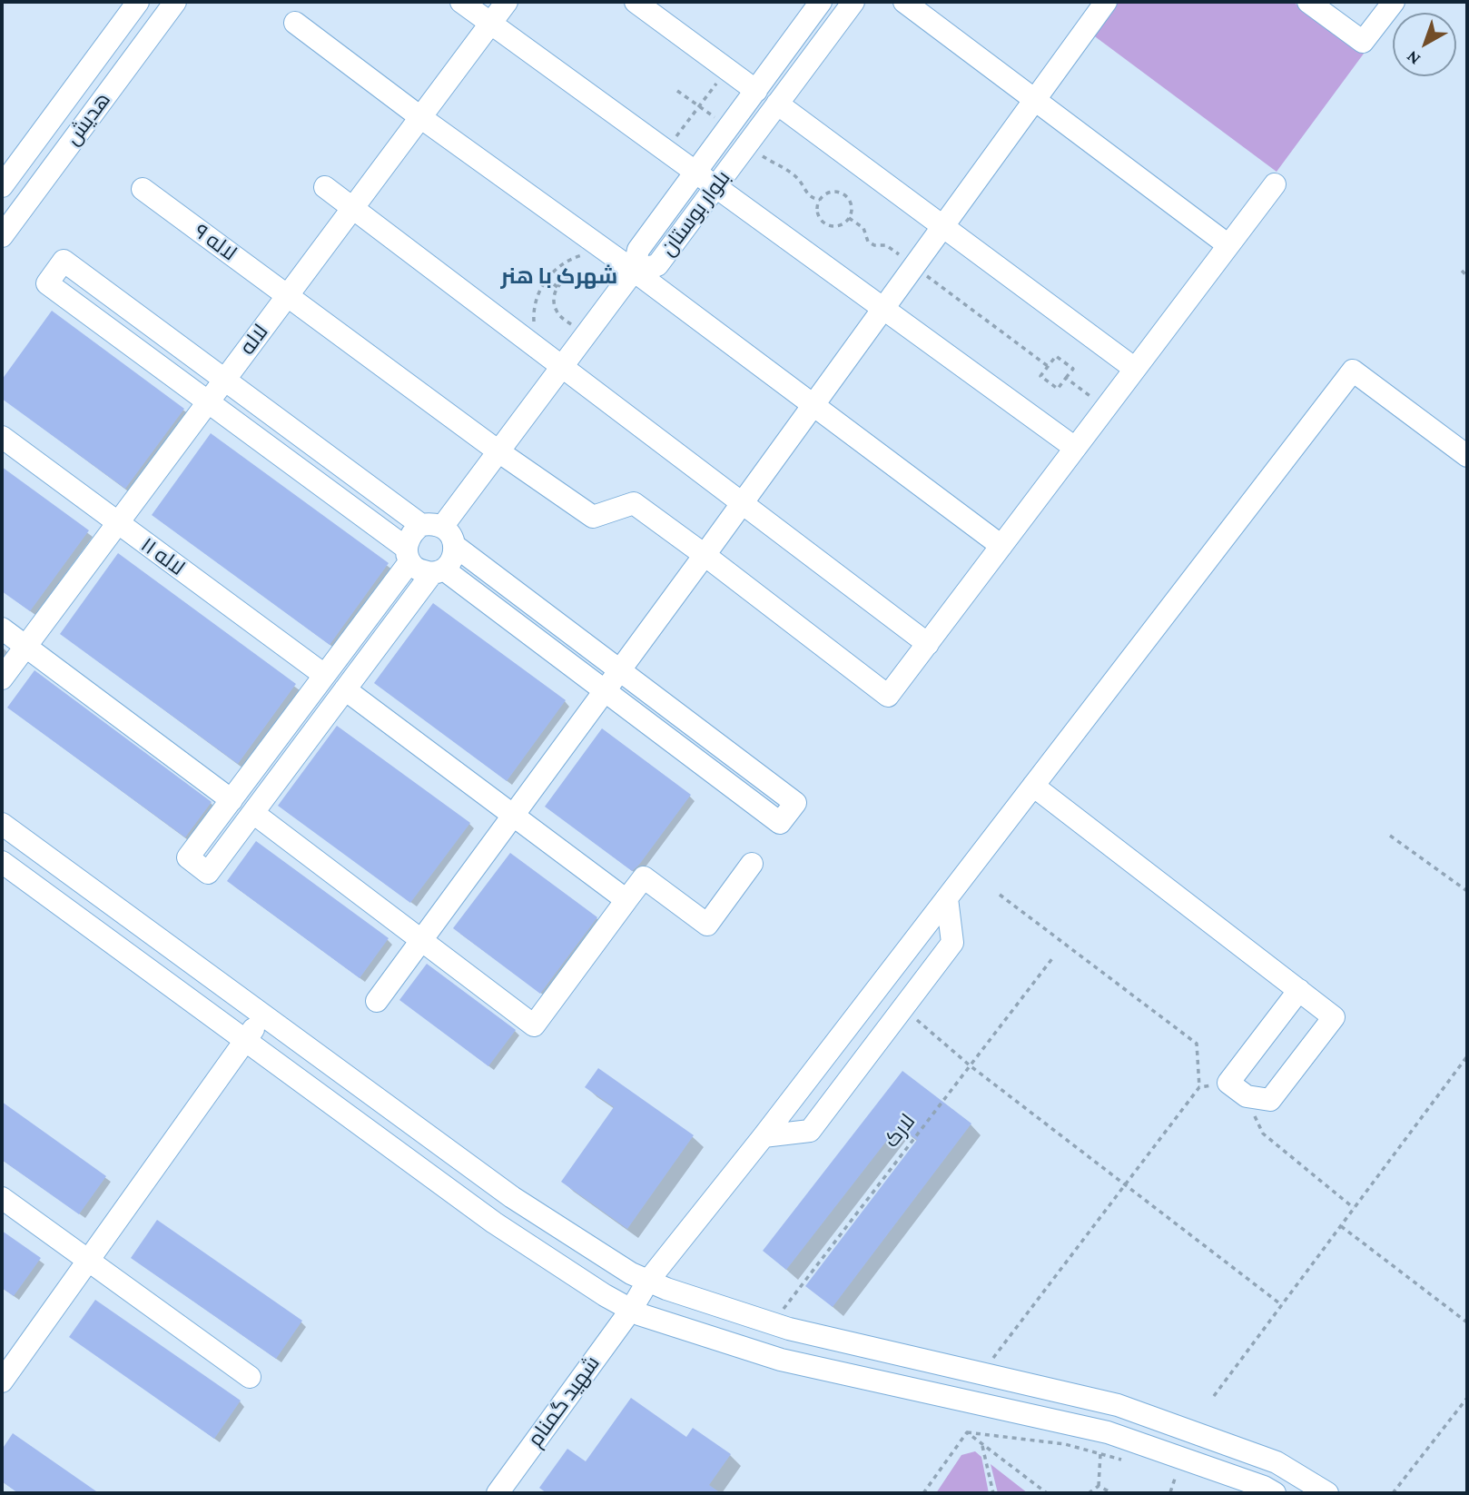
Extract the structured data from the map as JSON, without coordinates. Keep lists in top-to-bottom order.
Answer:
{
  "streets": {
    "street": [
      "هدیش",
      "بلوار بوستان",
      "لاله ۹",
      "لاله",
      "لاله ۱۱",
      "شهید گمنام"
    ],
    "path": ["لارک"]
  },
  "crossings": [
    ["لاله ۹", "لاله"],
    ["لاله", "لاله ۱۱"]
  ],
  "districts": ["شهرک با هنر"],
  "north": "bottom left"
}
